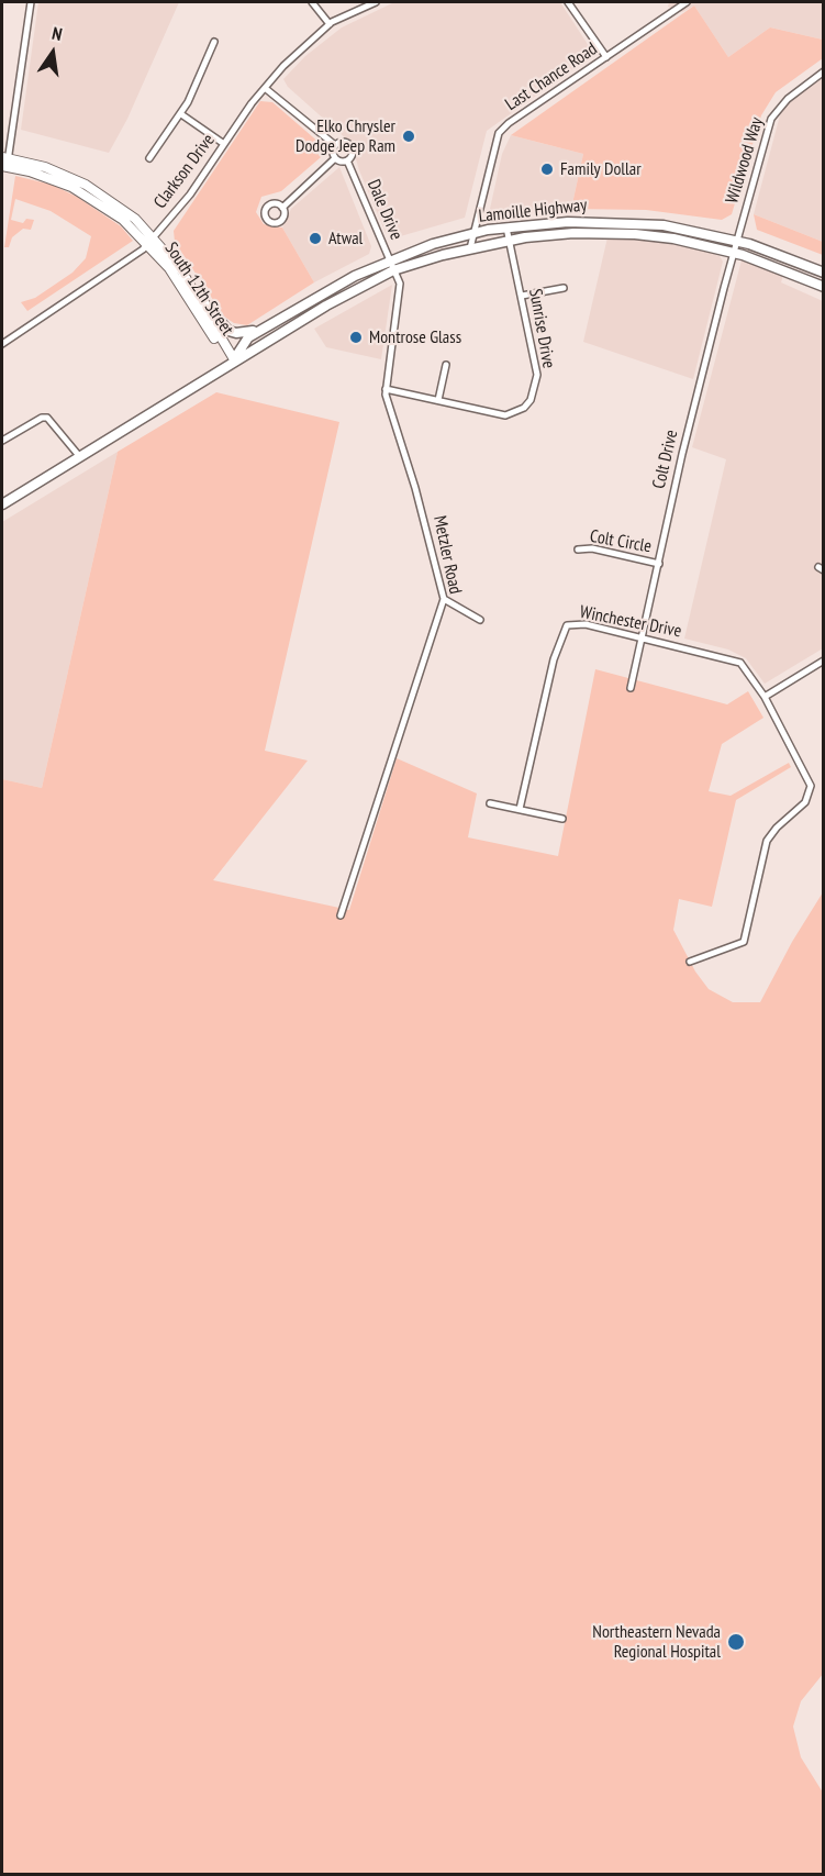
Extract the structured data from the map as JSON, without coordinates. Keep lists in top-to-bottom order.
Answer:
{
  "streets": {
    "main road": ["Lamoille Highway", "South 12th Street"],
    "street": [
      "Last Chance Road",
      "Wildwood Way",
      "Clarkson Drive",
      "Dale Drive",
      "Sunrise Drive",
      "Colt Drive",
      "Colt Circle",
      "Metzler Road",
      "Winchester Drive"
    ]
  },
  "crossings": [
    ["Last Chance Road", "Lamoille Highway"],
    ["Wildwood Way", "Lamoille Highway"],
    ["Wildwood Way", "Colt Drive"],
    ["Clarkson Drive", "Dale Drive"],
    ["Clarkson Drive", "South 12th Street"],
    ["Dale Drive", "Lamoille Highway"],
    ["Dale Drive", "Metzler Road"],
    ["Lamoille Highway", "South 12th Street"],
    ["Lamoille Highway", "Sunrise Drive"],
    ["Lamoille Highway", "Colt Drive"],
    ["Lamoille Highway", "Metzler Road"],
    ["Sunrise Drive", "Metzler Road"],
    ["Colt Drive", "Colt Circle"],
    ["Colt Drive", "Winchester Drive"]
  ],
  "places": [
    "Elko Chrysler Dodge Jeep Ram",
    "Family Dollar",
    "Atwal",
    "Montrose Glass",
    "Northeastern Nevada Regional Hospital"
  ],
  "north": "top"
}
